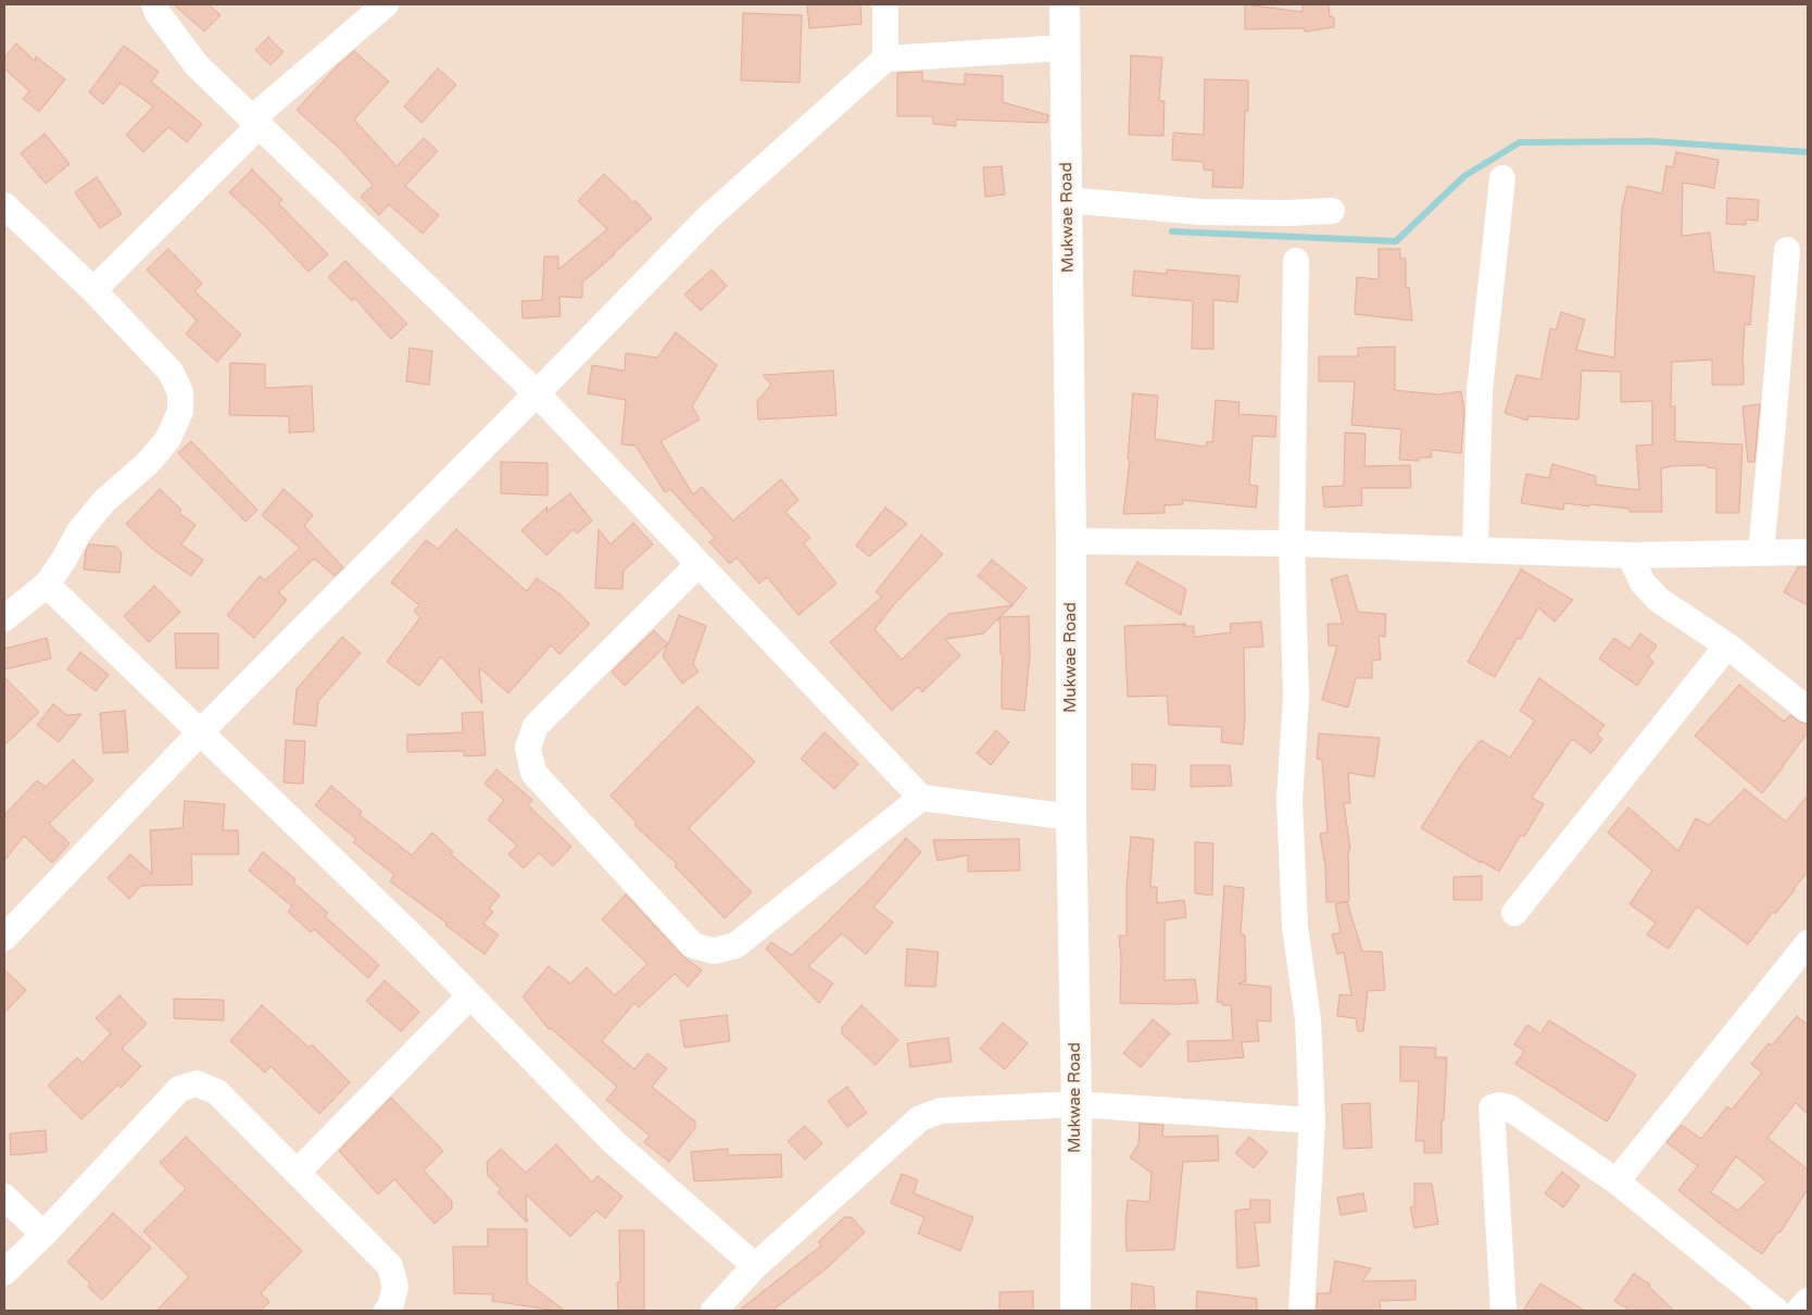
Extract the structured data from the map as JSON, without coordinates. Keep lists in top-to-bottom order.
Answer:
{
  "streets": {
    "street": ["Mukwae Road"]
  }
}
